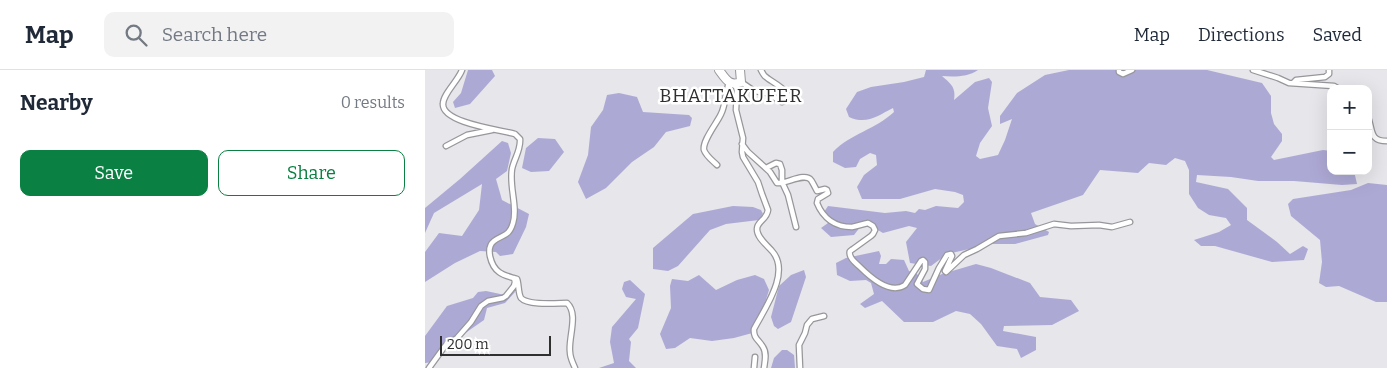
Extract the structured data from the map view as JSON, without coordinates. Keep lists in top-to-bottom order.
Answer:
{
  "districts": ["BHATTAKUFER"],
  "scale_bar": "200 m",
  "page": {
    "header": "Map",
    "search": "Search here",
    "nav": ["Map", "Directions", "Saved"],
    "heading": ["Nearby", "0 results"],
    "map_buttons": ["+", "−"],
    "buttons": ["Save", "Share"],
    "scale": "200 m"
  }
}
